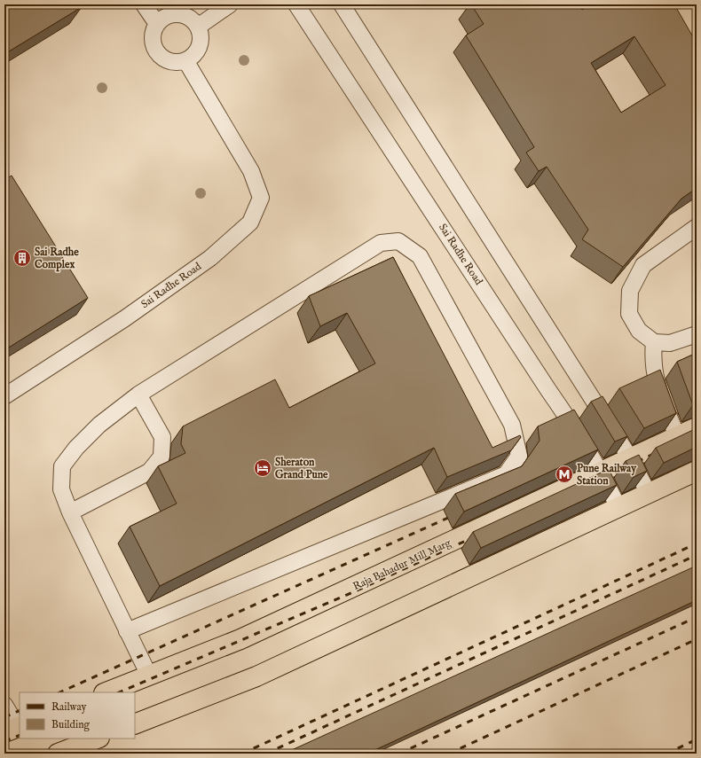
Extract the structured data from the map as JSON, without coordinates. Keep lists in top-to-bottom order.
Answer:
{
  "streets": {
    "highway": ["Raja Bahadur Mill Marg"],
    "lane": ["Sai Radhe Road"]
  },
  "crossings": [
    ["Sai Radhe Road", "Raja Bahadur Mill Marg"]
  ],
  "places": {
    "building": ["Sai Radhe Complex"],
    "hotel": ["Sheraton Grand Pune"],
    "metro station": ["Pune Railway Station"]
  },
  "legend": ["Railway", "Building"]
}
